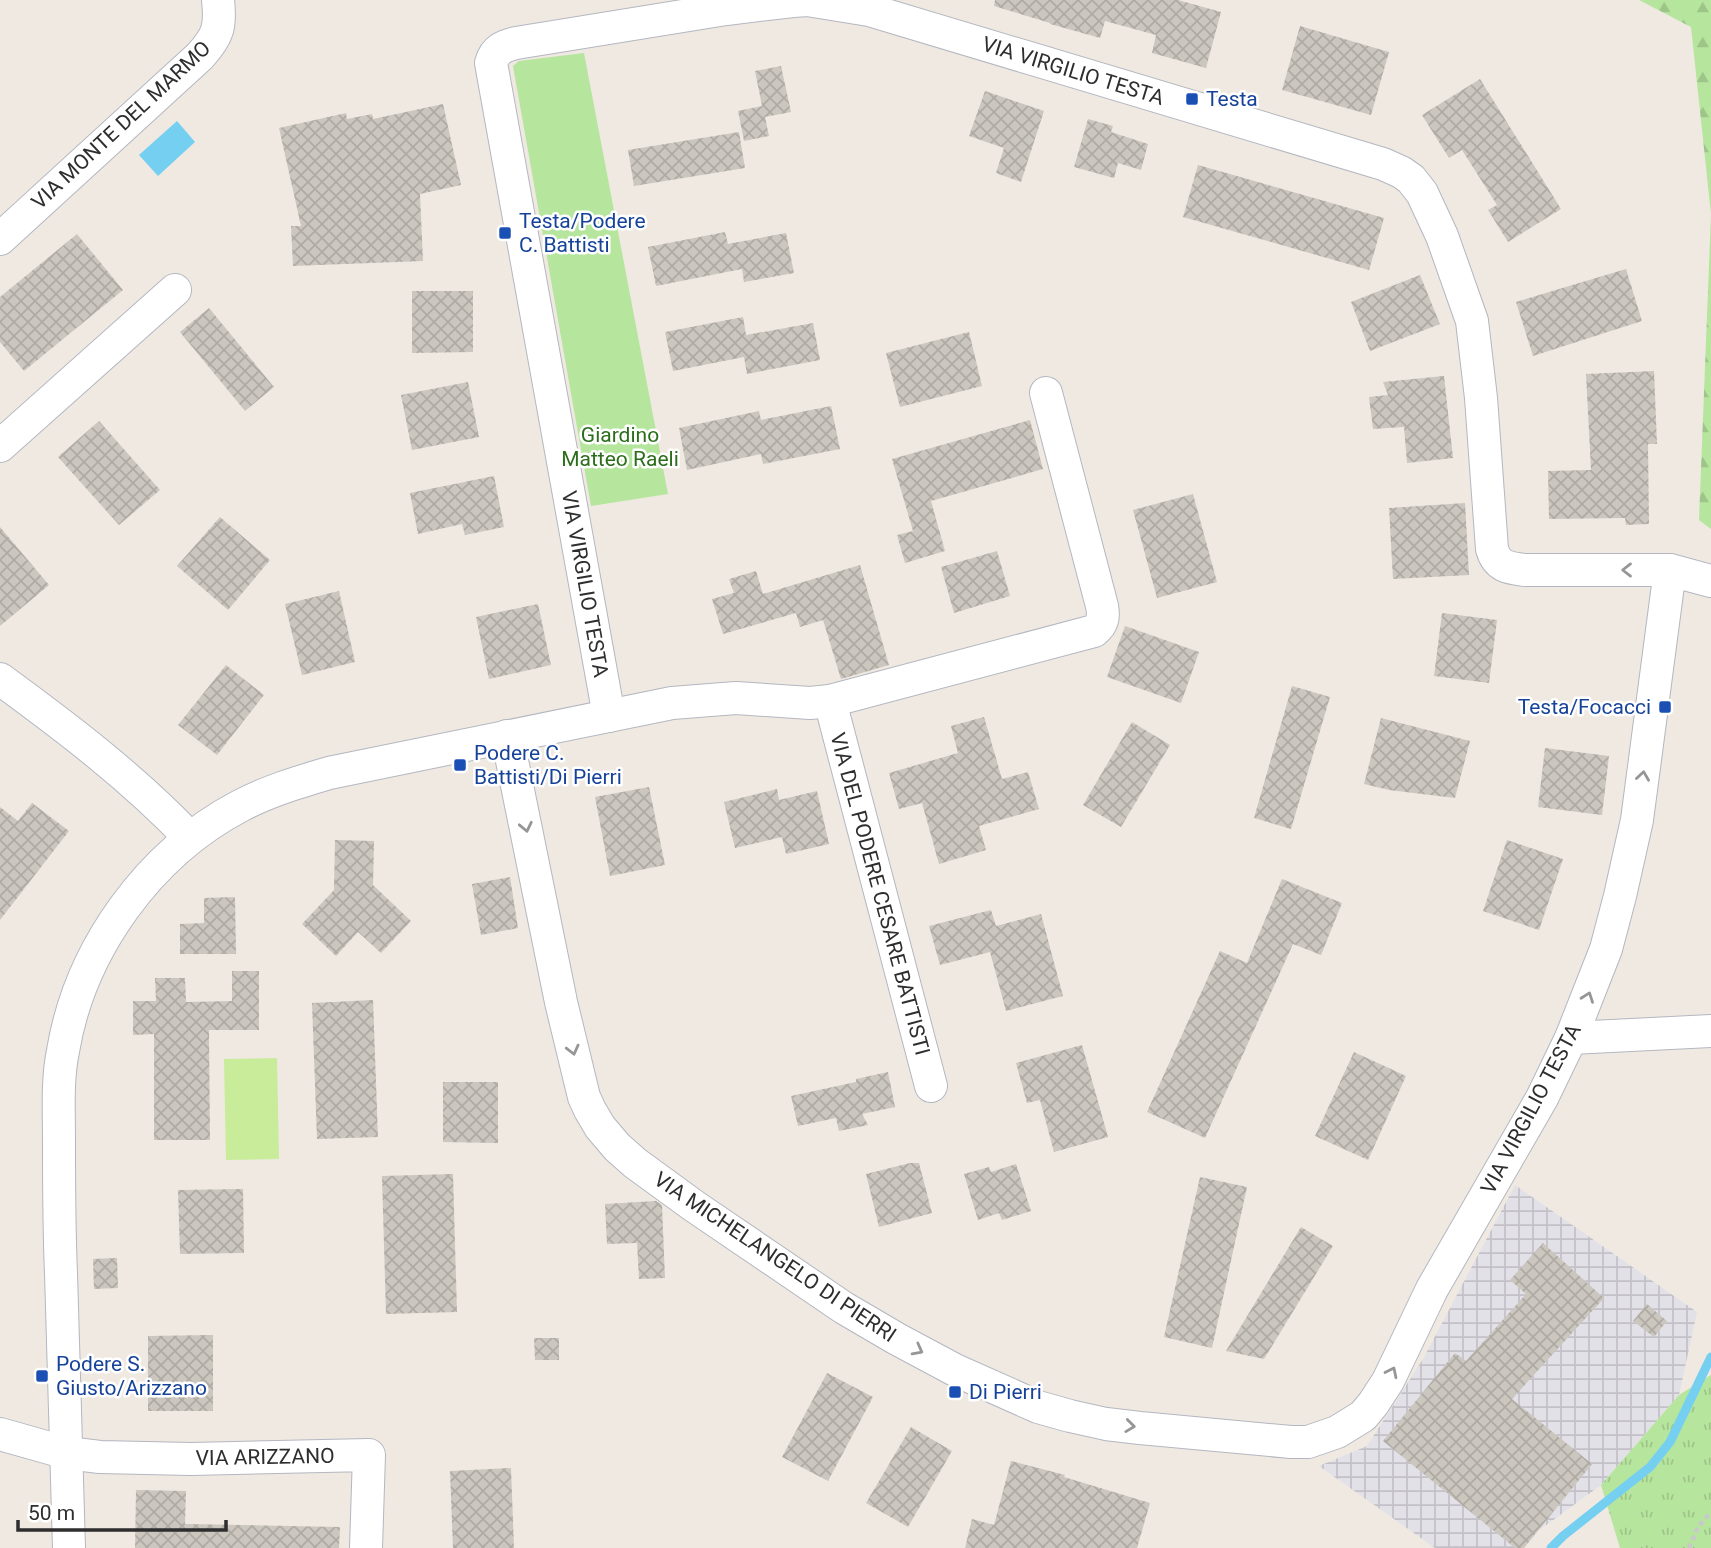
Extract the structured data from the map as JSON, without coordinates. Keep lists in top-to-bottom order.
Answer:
{
  "streets": {
    "street": [
      "VIA VIRGILIO TESTA",
      "VIA MONTE DEL MARMO",
      "VIA DEL PODERE CESARE BATTISTI",
      "VIA MICHELANGELO DI PIERRI",
      "VIA ARIZZANO"
    ]
  },
  "crossings": [
    ["VIA VIRGILIO TESTA", "VIA MICHELANGELO DI PIERRI"]
  ],
  "one_way": ["VIA MICHELANGELO DI PIERRI"],
  "parks": ["Giardino Matteo Raeli"],
  "places": {
    "transit": [
      "Testa",
      "Testa/Podere C. Battisti",
      "Testa/Focacci",
      "Podere C. Battisti/Di Pierri",
      "Podere S. Giusto/Arizzano",
      "Di Pierri"
    ]
  },
  "scale_bar": "50 m"
}
